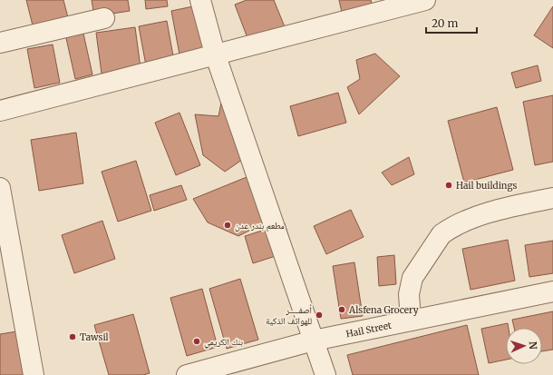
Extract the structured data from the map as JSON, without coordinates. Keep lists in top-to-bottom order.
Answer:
{
  "streets": {
    "street": ["Hail Street"]
  },
  "places": [
    "Hail buildings",
    "مطعم بندر عدن",
    "Alsfena Grocery",
    "أصفـــــر للهواتف الذكية",
    "Tawsil",
    "بنك الكريمي"
  ],
  "scale_bar": "20 m",
  "north": "right"
}
